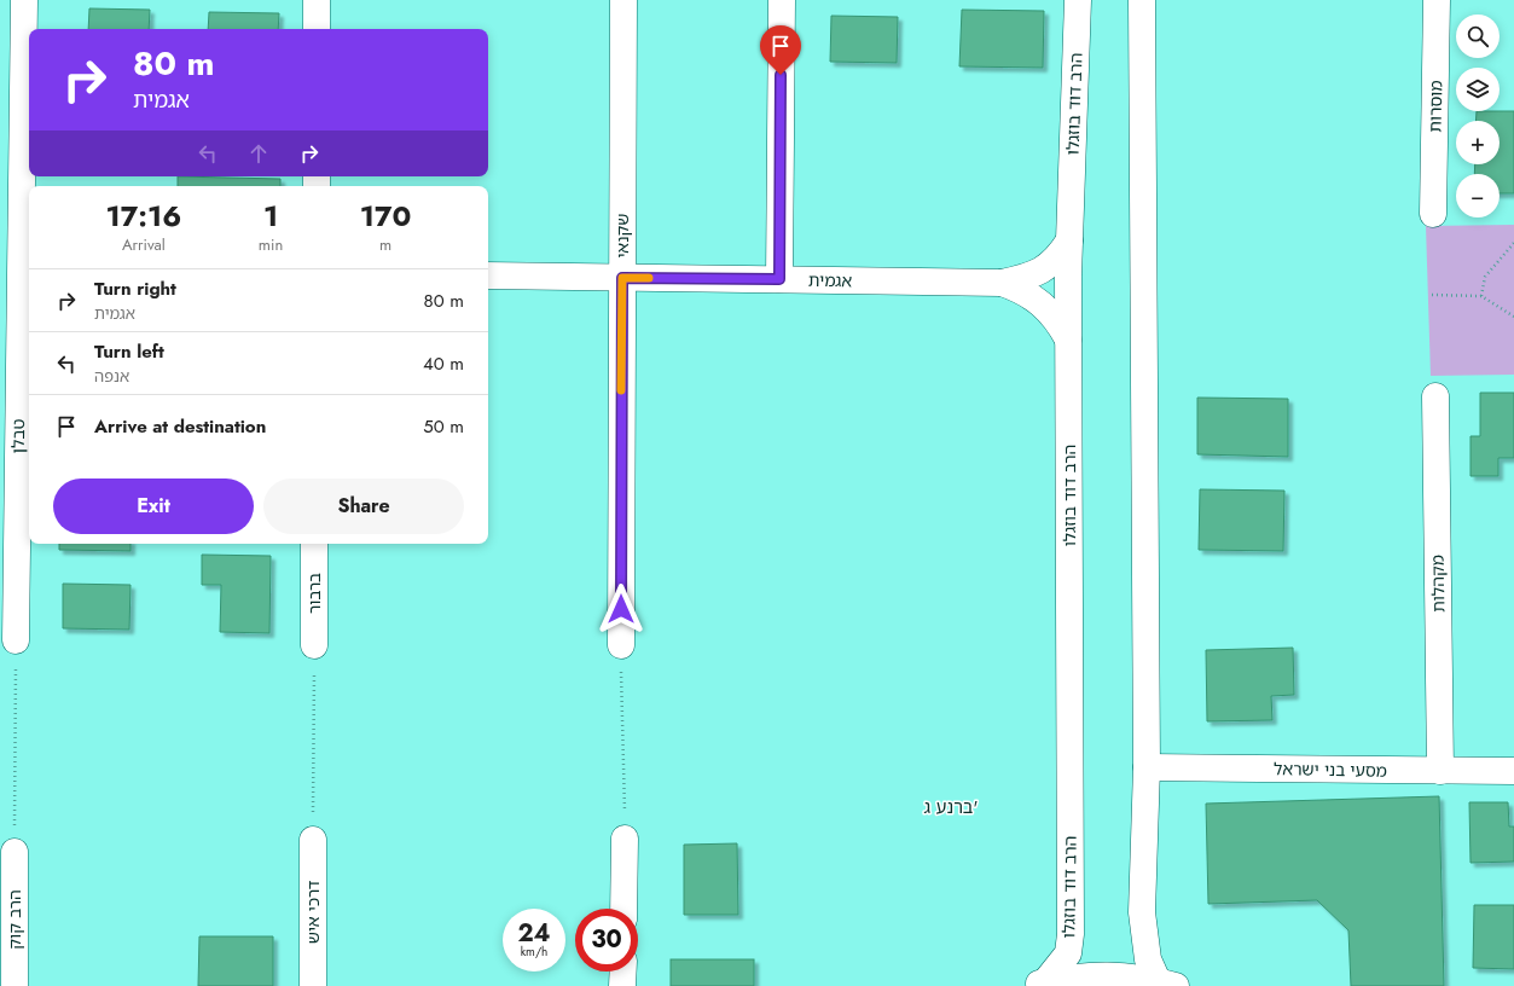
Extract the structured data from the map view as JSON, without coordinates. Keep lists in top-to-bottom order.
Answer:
{
  "streets": {
    "street": [
      "הרב דוד בוזגלו",
      "מוסרות",
      "שקנאי",
      "אגמית",
      "טבלן",
      "מקהלות",
      "ברבור",
      "מסעי בני ישראל",
      "דרכי איש",
      "הרב קוק"
    ]
  },
  "crossings": [
    ["הרב דוד בוזגלו", "אגמית"],
    ["שקנאי", "אגמית"],
    ["מקהלות", "מסעי בני ישראל"]
  ],
  "districts": ["ברנע ג'"],
  "page": {
    "map_buttons": ["+", "−"],
    "turn": ["80 m", "אגמית"],
    "eta": [
      "17:16",
      "Arrival",
      "1",
      "min",
      "170",
      "m"
    ],
    "list": [
      {
        "name": "Turn right",
        "note": "אגמית",
        "value": "80 m"
      },
      {
        "name": "Turn left",
        "note": "אנפה",
        "value": "40 m"
      },
      {
        "name": "Arrive at destination",
        "value": "50 m"
      }
    ],
    "buttons": ["Exit", "Share"],
    "speed": "24 km/h",
    "limit": "30"
  }
}
